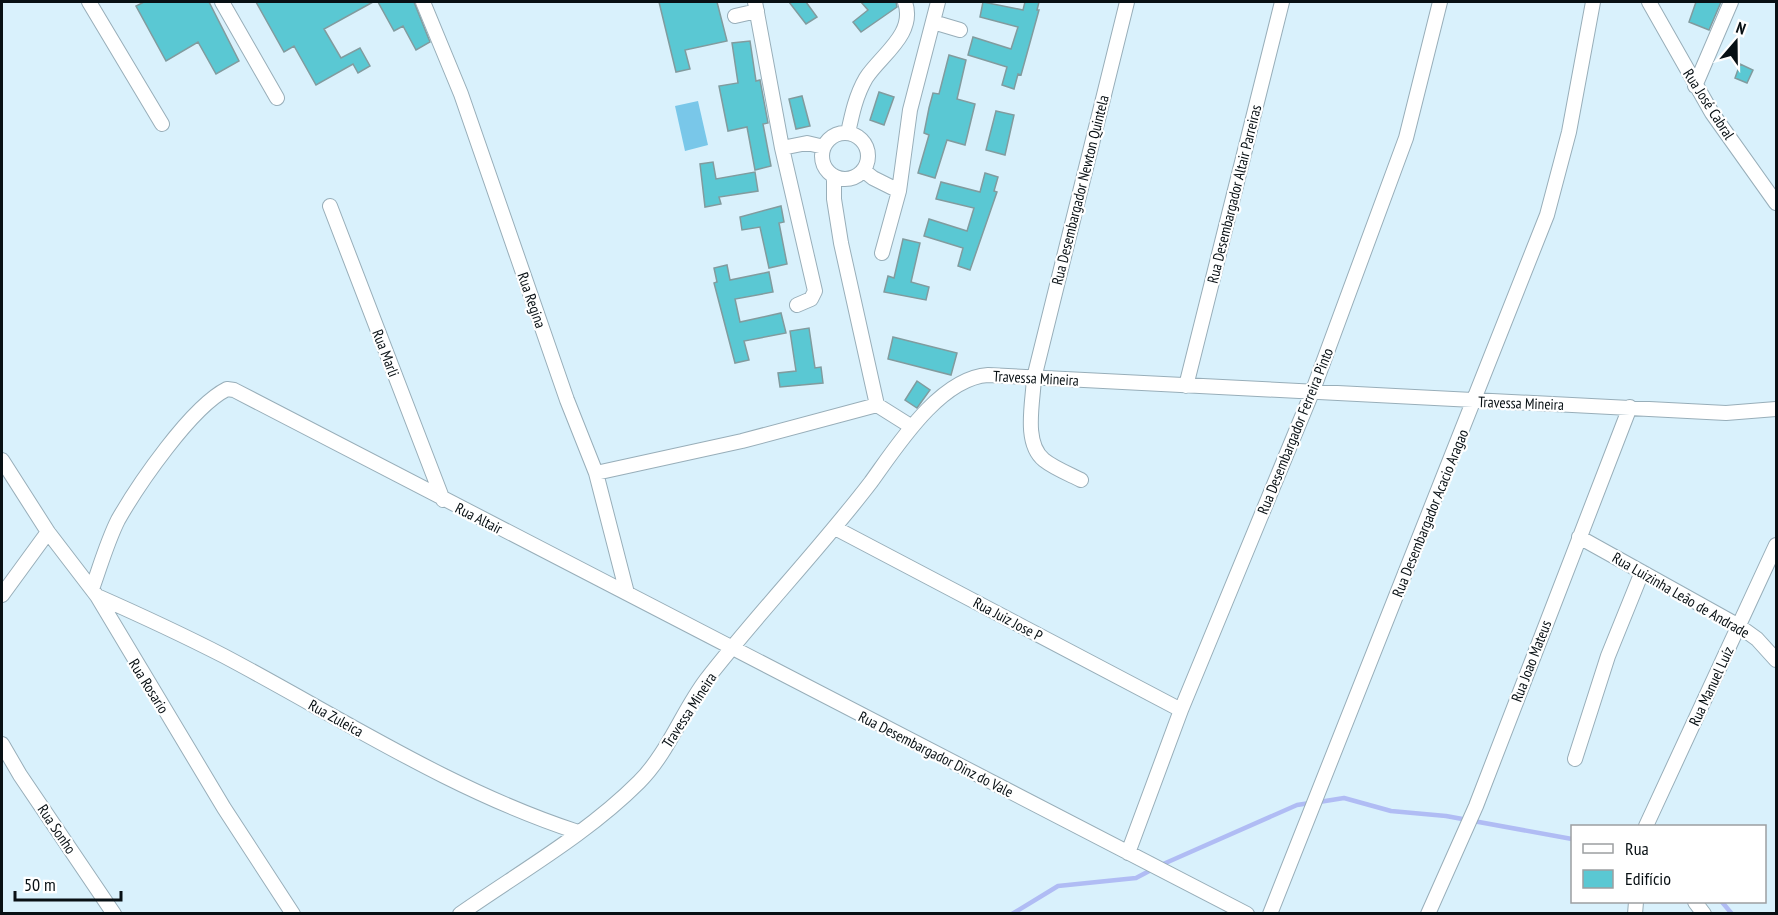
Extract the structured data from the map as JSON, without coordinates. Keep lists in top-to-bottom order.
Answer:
{
  "streets": {
    "street": [
      "Rua José Cabral",
      "Rua Desembargador Newton Quintela",
      "Rua Desembargador Altair Parreiras",
      "Rua Regina",
      "Rua Marli",
      "Travessa Mineira",
      "Rua Desembargador Ferreira Pinto",
      "Rua Desembargador Acacio Aragao",
      "Rua Altair",
      "Rua Luizinha Leão de Andrade",
      "Rua Juiz Jose P",
      "Rua Joao Mateus",
      "Rua Rosario",
      "Rua Manuel Luíz",
      "Rua Zuleica",
      "Rua Desembargador Dinz do Vale",
      "Rua Sonho"
    ]
  },
  "crossings": [
    ["Rua Desembargador Newton Quintela", "Travessa Mineira"],
    ["Rua Desembargador Altair Parreiras", "Travessa Mineira"],
    ["Rua Regina", "Rua Altair"],
    ["Rua Marli", "Rua Altair"],
    ["Travessa Mineira", "Rua Desembargador Ferreira Pinto"],
    ["Travessa Mineira", "Rua Desembargador Acacio Aragao"],
    ["Travessa Mineira", "Rua Altair"],
    ["Travessa Mineira", "Rua Juiz Jose P"],
    ["Travessa Mineira", "Rua Joao Mateus"],
    ["Travessa Mineira", "Rua Zuleica"],
    ["Travessa Mineira", "Rua Desembargador Dinz do Vale"],
    ["Rua Desembargador Ferreira Pinto", "Rua Juiz Jose P"],
    ["Rua Desembargador Ferreira Pinto", "Rua Desembargador Dinz do Vale"],
    ["Rua Altair", "Rua Rosario"],
    ["Rua Altair", "Rua Zuleica"],
    ["Rua Altair", "Rua Desembargador Dinz do Vale"],
    ["Rua Luizinha Leão de Andrade", "Rua Joao Mateus"],
    ["Rua Luizinha Leão de Andrade", "Rua Manuel Luíz"],
    ["Rua Rosario", "Rua Zuleica"]
  ],
  "legend": ["Rua", "Edifício"],
  "scale_bar": "50 m",
  "north": "top"
}
